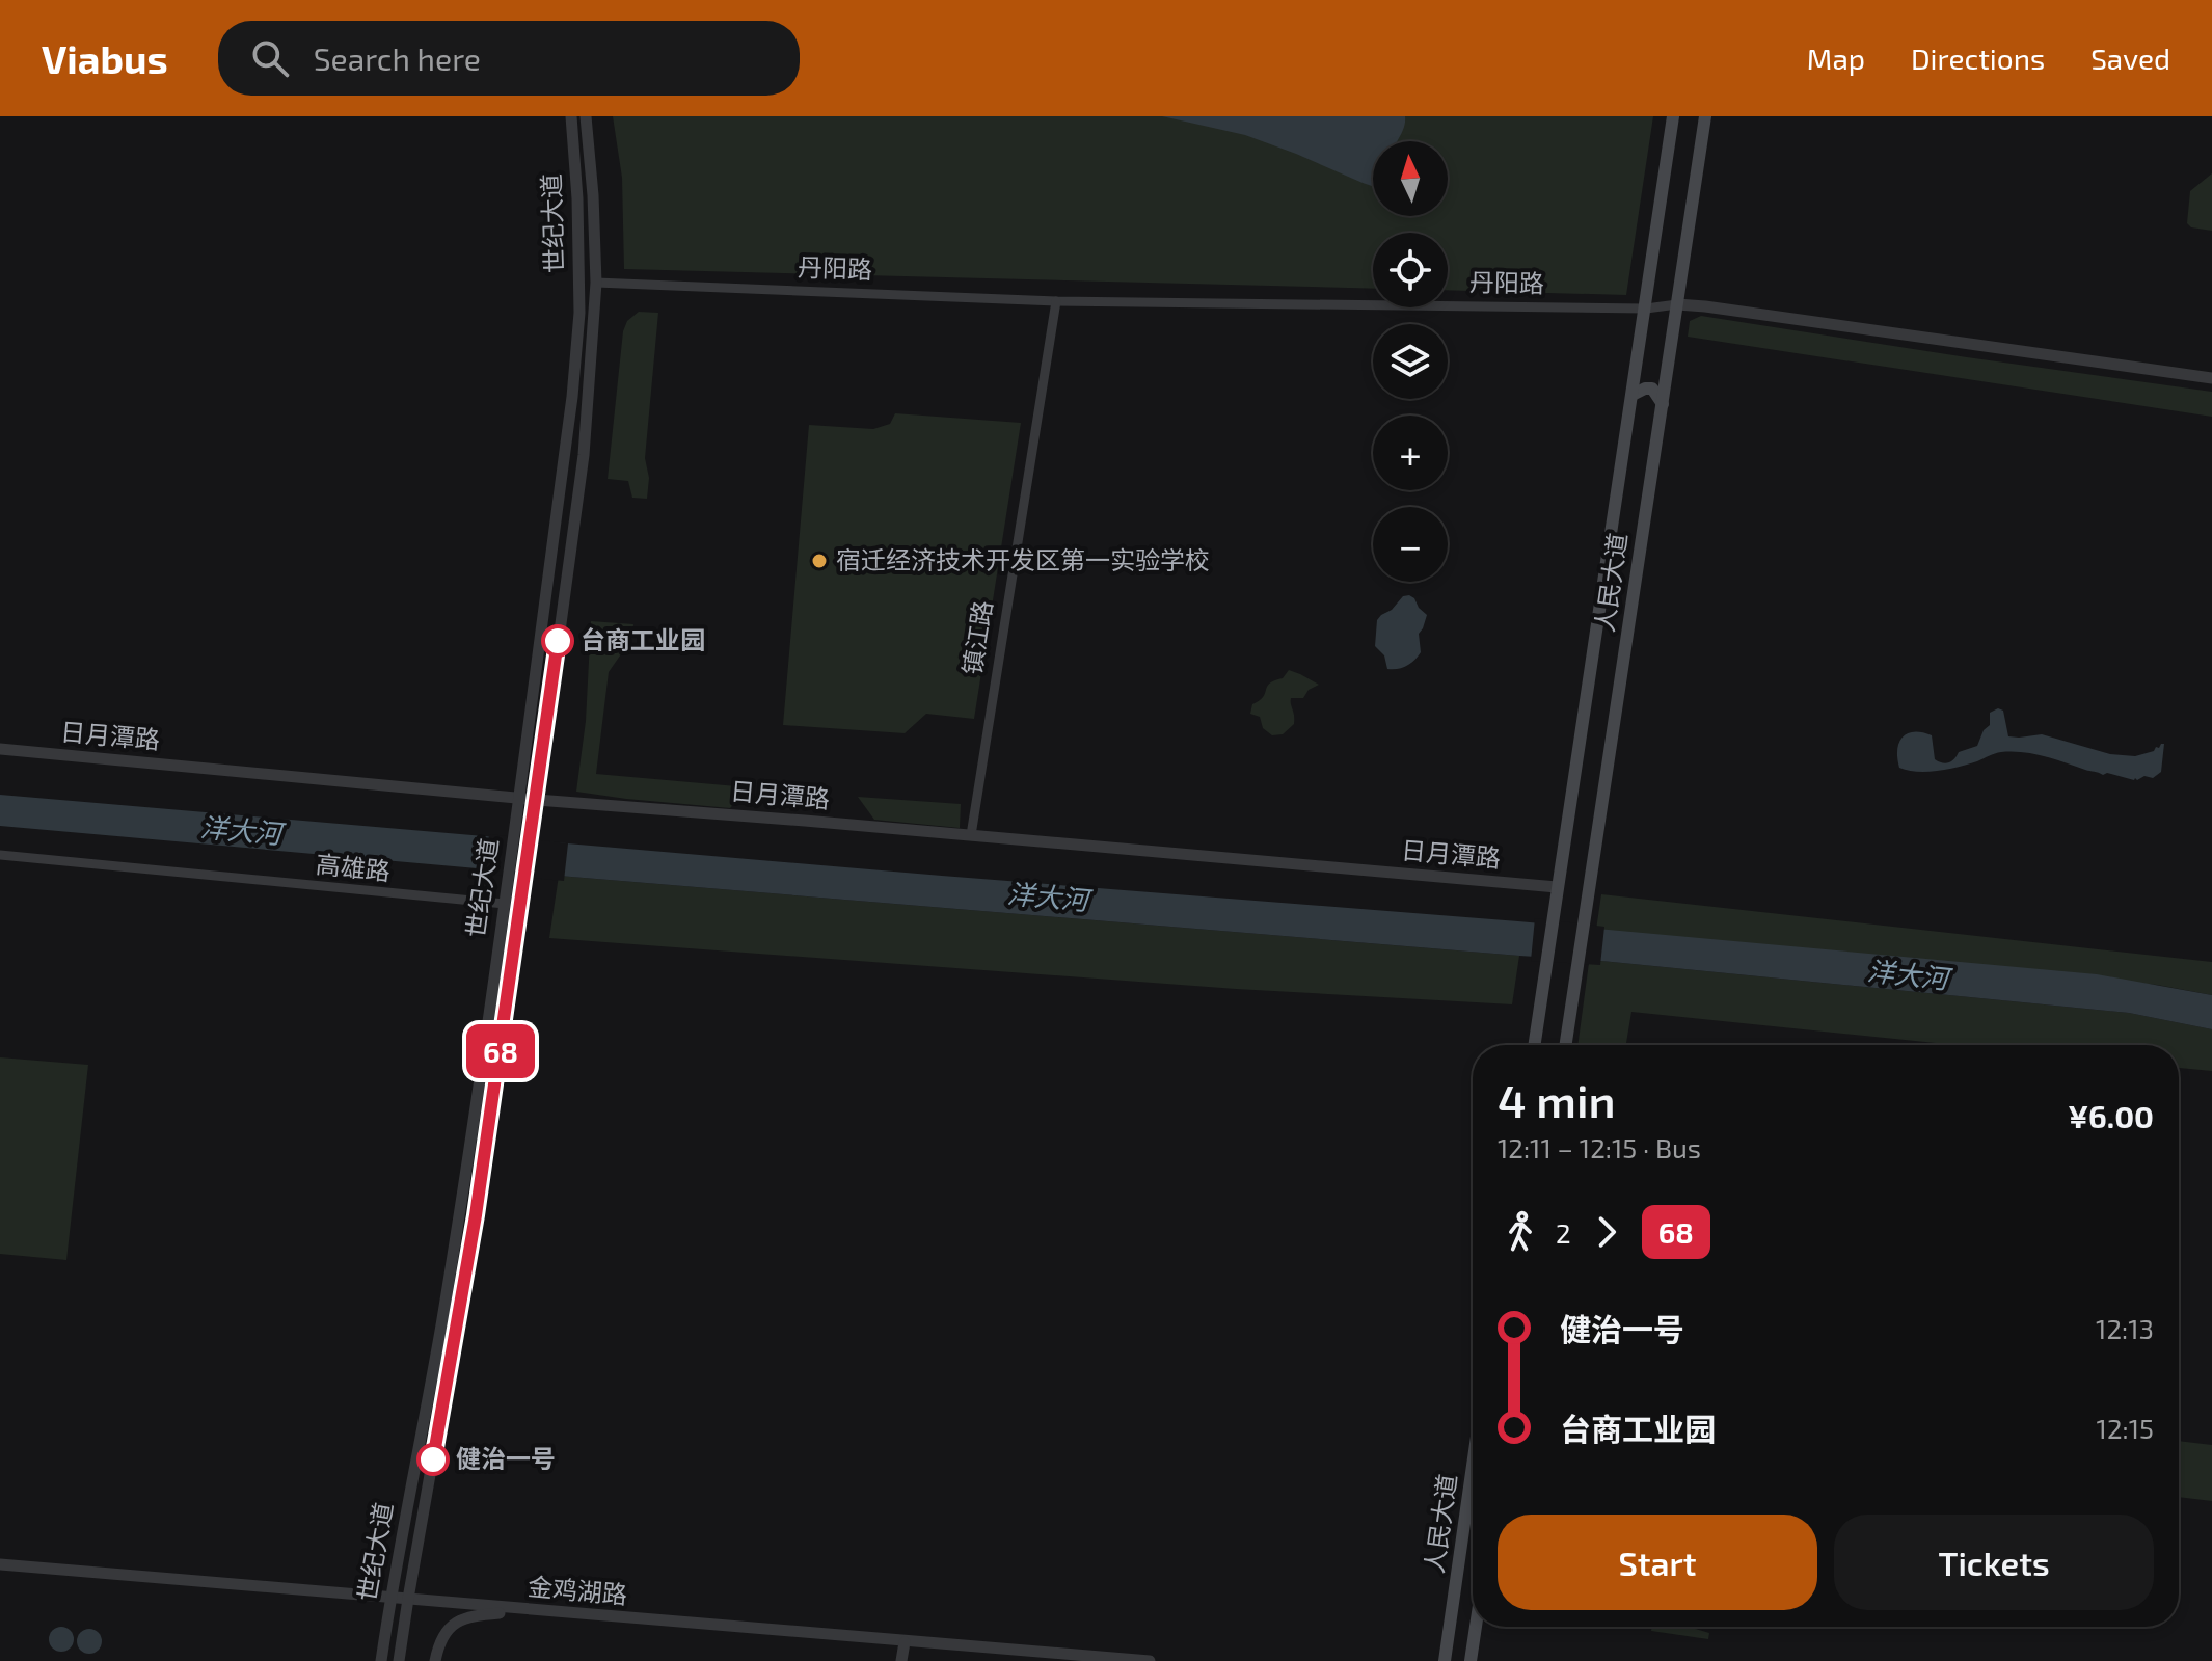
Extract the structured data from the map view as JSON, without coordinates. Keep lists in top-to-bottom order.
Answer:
{
  "streets": {
    "main road": ["人民大道"],
    "street": [
      "世纪大道",
      "丹阳路",
      "镇江路",
      "日月潭路",
      "高雄路",
      "金鸡湖路"
    ]
  },
  "crossings": [
    ["世纪大道", "丹阳路"],
    ["世纪大道", "日月潭路"],
    ["世纪大道", "高雄路"],
    ["世纪大道", "金鸡湖路"],
    ["丹阳路", "人民大道"],
    ["丹阳路", "镇江路"],
    ["人民大道", "日月潭路"],
    ["镇江路", "日月潭路"]
  ],
  "water": ["洋大河"],
  "places": ["宿迁经济技术开发区第一实验学校", "台商工业园", "健治一号"],
  "lines": ["bus line 68"],
  "north": "top",
  "page": {
    "header": "Viabus",
    "search": "Search here",
    "nav": ["Map", "Directions", "Saved"],
    "on_map": "68",
    "map_buttons": ["+", "−"],
    "heading": ["4 min", "12:11 – 12:15 · Bus", "¥6.00"],
    "legs": ["2", "68"],
    "list": [
      {
        "name": "健治一号",
        "value": "12:13"
      },
      {
        "name": "台商工业园",
        "value": "12:15"
      }
    ],
    "buttons": ["Start", "Tickets"]
  }
}
